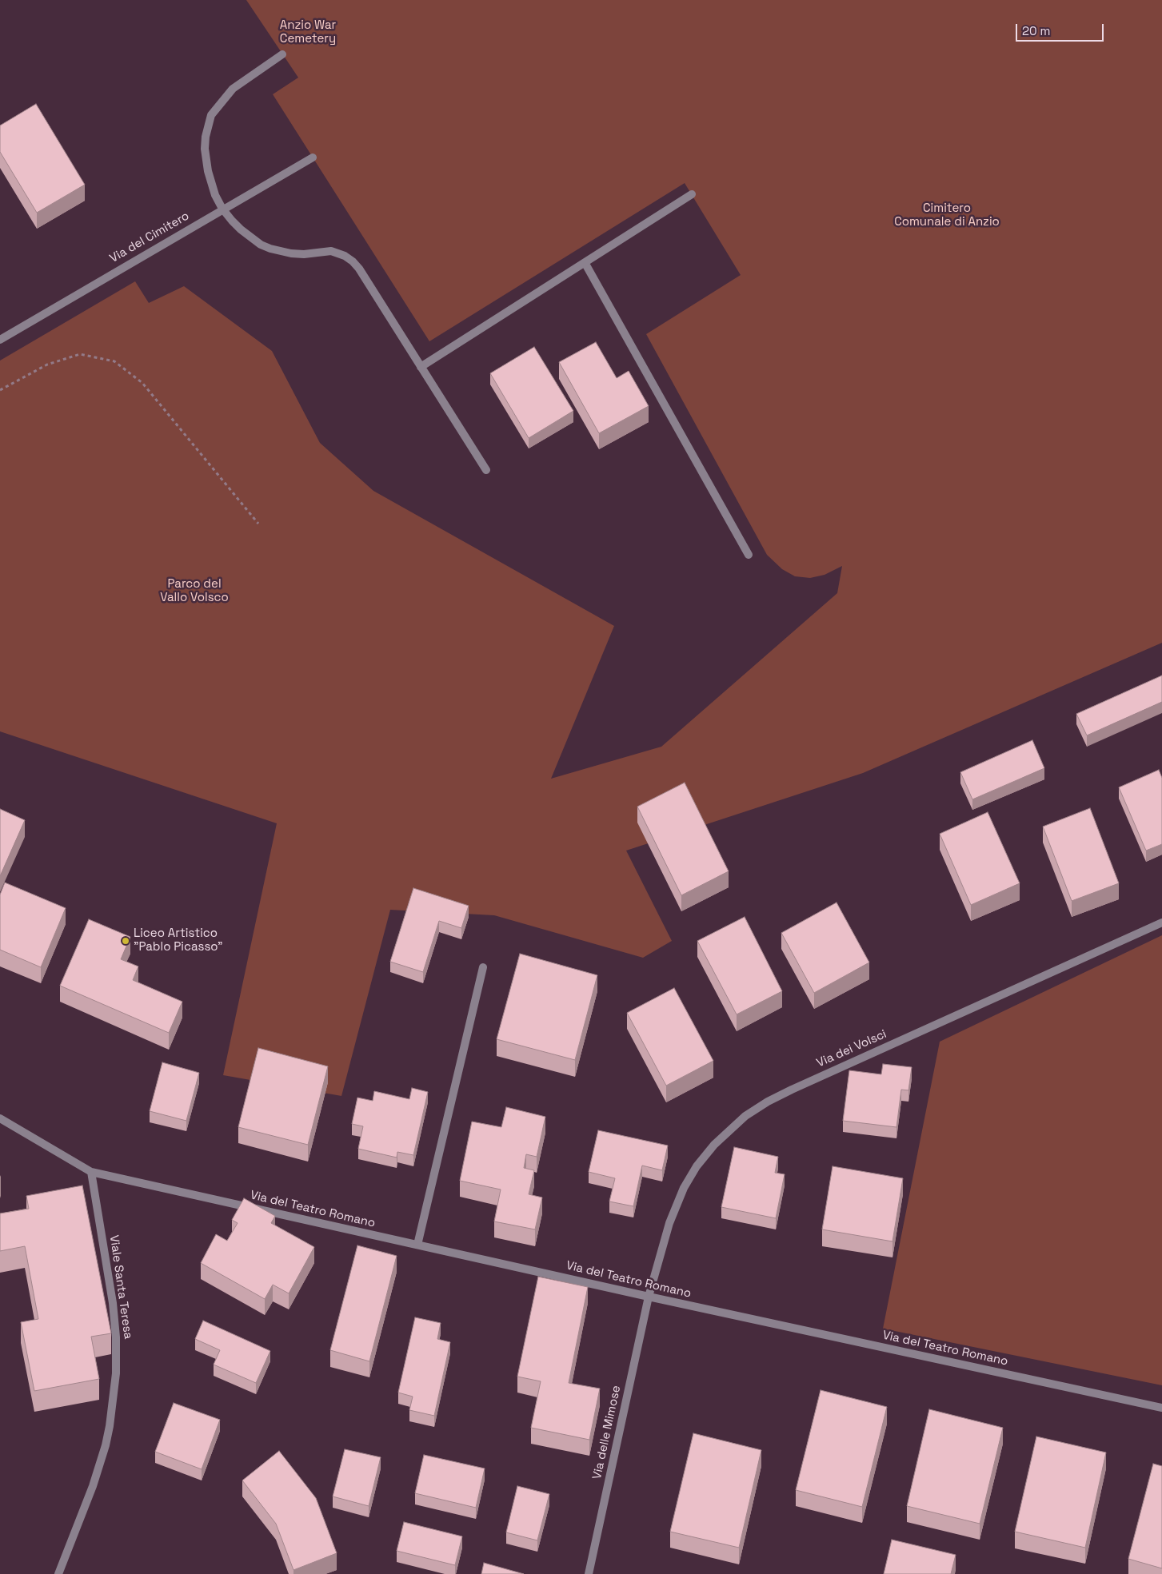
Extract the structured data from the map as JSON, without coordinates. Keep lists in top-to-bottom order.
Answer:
{
  "streets": {
    "street": [
      "Via del Cimitero",
      "Via dei Volsci",
      "Via del Teatro Romano",
      "Viale Santa Teresa",
      "Via delle Mimose"
    ]
  },
  "crossings": [
    ["Via dei Volsci", "Via del Teatro Romano"],
    ["Via dei Volsci", "Via delle Mimose"],
    ["Via del Teatro Romano", "Viale Santa Teresa"],
    ["Via del Teatro Romano", "Via delle Mimose"]
  ],
  "parks": ["Anzio War Cemetery", "Cimitero Comunale di Anzio", "Parco del Vallo Volsco"],
  "places": ["Liceo Artistico \"Pablo Picasso\""],
  "scale_bar": "20 m"
}
